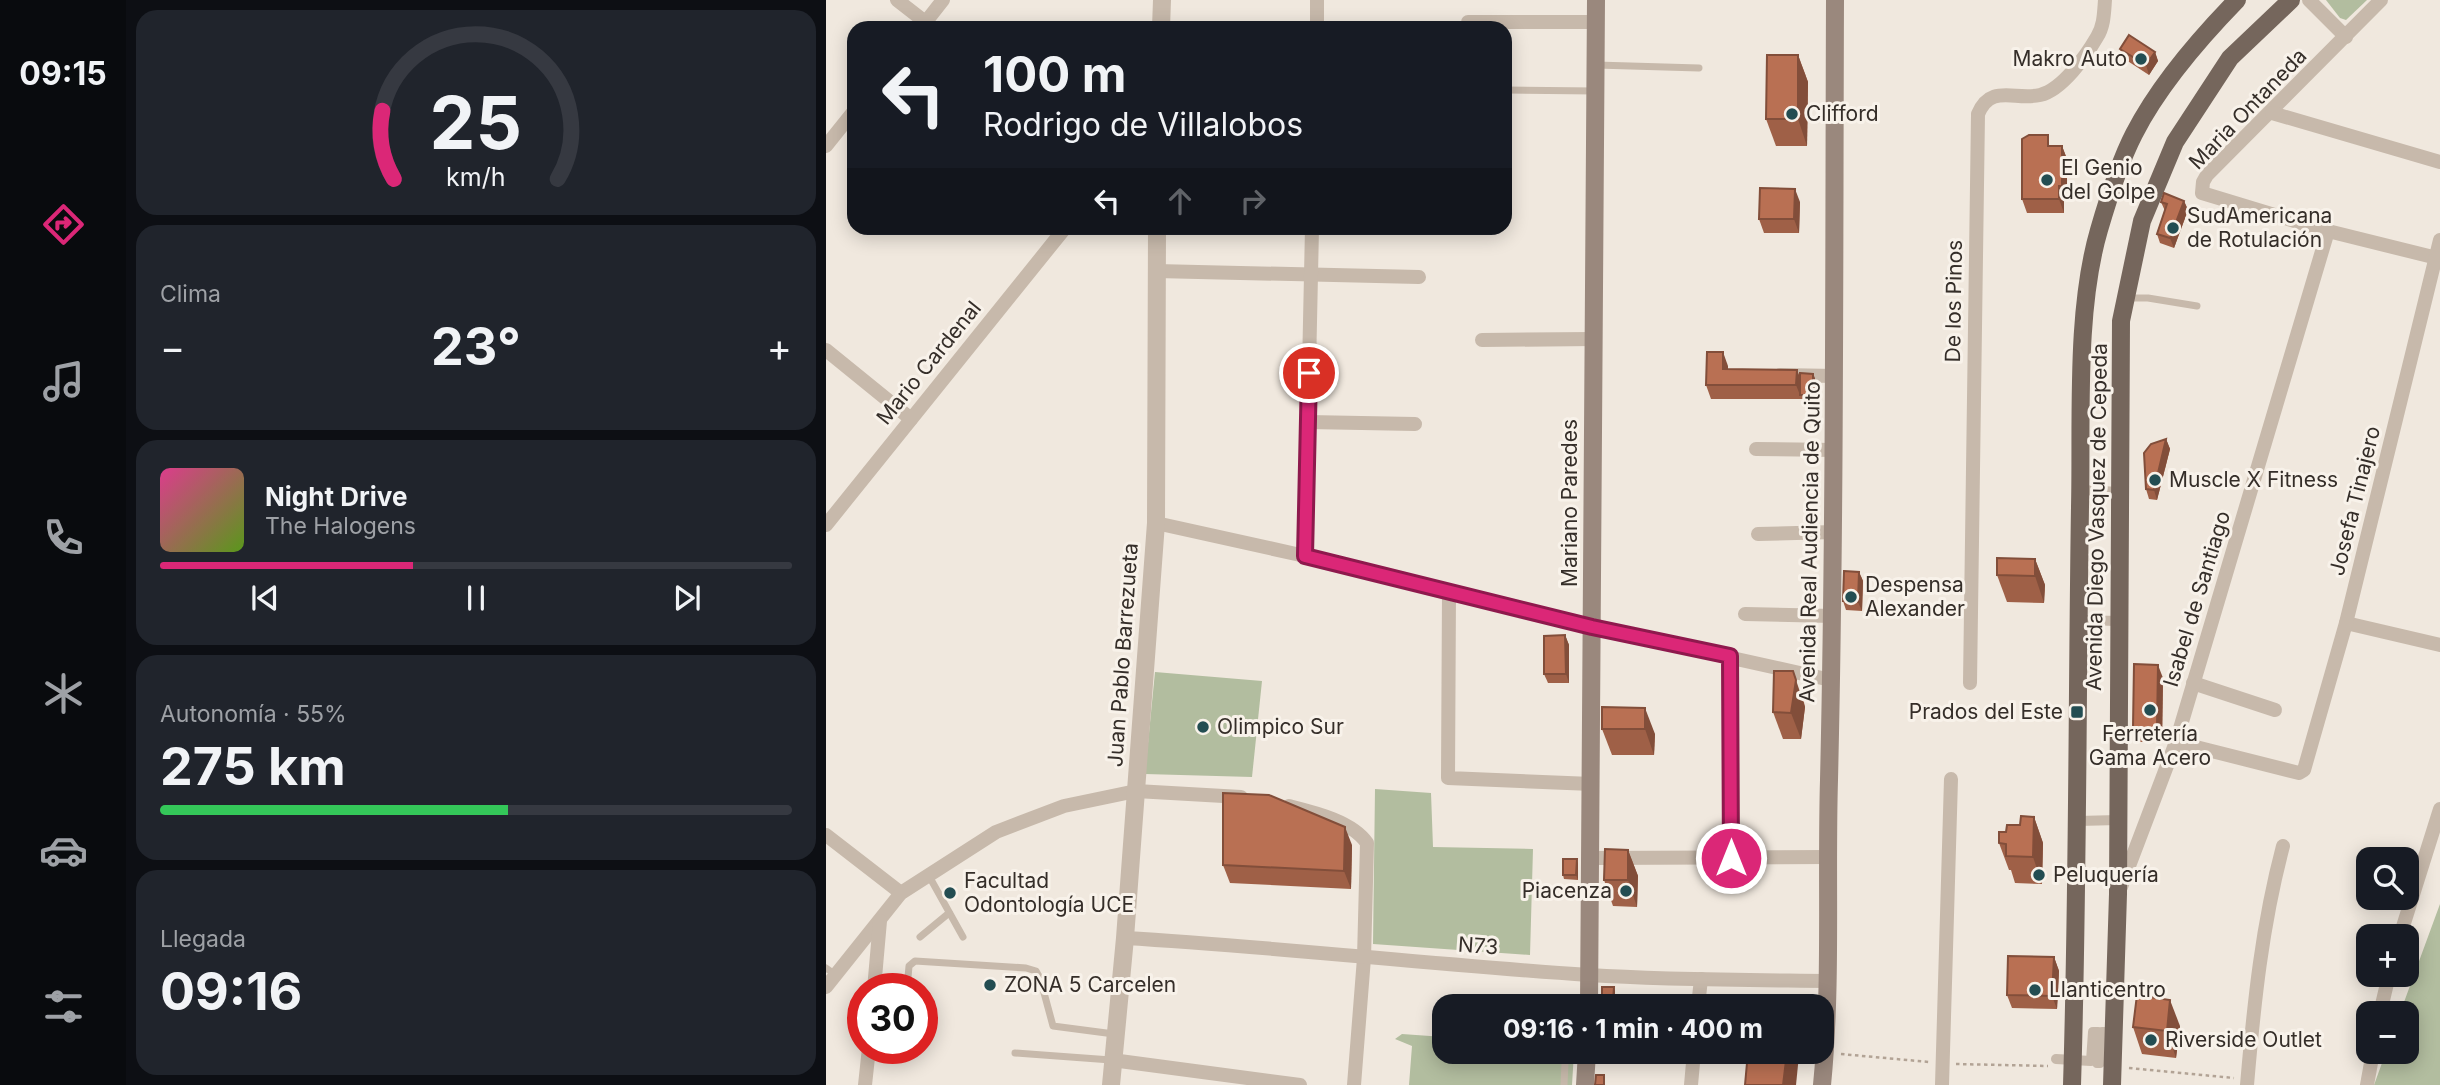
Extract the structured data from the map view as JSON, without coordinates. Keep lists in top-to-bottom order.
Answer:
{
  "streets": {
    "main road": ["Mariano Paredes", "Avenida Diego Vasquez de Cepeda", "Avenida Real Audiencia de Quito"],
    "street": [
      "Maria Ontaneda",
      "De los Pinos",
      "Mario Cardenal",
      "Josefa Tinajero",
      "Isabel de Santiago",
      "Juan Pablo Barrezueta",
      "N73"
    ]
  },
  "crossings": [
    ["Maria Ontaneda", "Josefa Tinajero"],
    ["Maria Ontaneda", "Isabel de Santiago"],
    ["Josefa Tinajero", "Isabel de Santiago"],
    ["Mariano Paredes", "N73"],
    ["Avenida Diego Vasquez de Cepeda", "Isabel de Santiago"],
    ["Avenida Real Audiencia de Quito", "N73"],
    ["Juan Pablo Barrezueta", "N73"]
  ],
  "places": {
    "other": [
      "Makro Auto",
      "Clifford",
      "El Genio del Golpe",
      "SudAmericana de Rotulación",
      "Muscle X Fitness",
      "Despensa Alexander",
      "Ferretería Gama Acero",
      "Olimpico Sur",
      "Peluquería",
      "Piacenza",
      "Facultad Odontología UCE",
      "ZONA 5 Carcelen",
      "Llanticentro",
      "Riverside Outlet"
    ],
    "transit": ["Prados del Este"]
  },
  "page": {
    "tabs": "09:15",
    "turn": ["100 m", "Rodrigo de Villalobos"],
    "tile": [
      "Clima",
      ["Autonomía · 55%", "275 km"],
      ["Llegada", "09:16"]
    ],
    "heat": ["−", "23°", "+"],
    "song": ["Night Drive", "The Halogens"],
    "map_buttons": ["+", "−"],
    "limit": "30",
    "trip": "09:16 · 1 min · 400 m",
    "gauge": ["25", "km/h"]
  }
}
